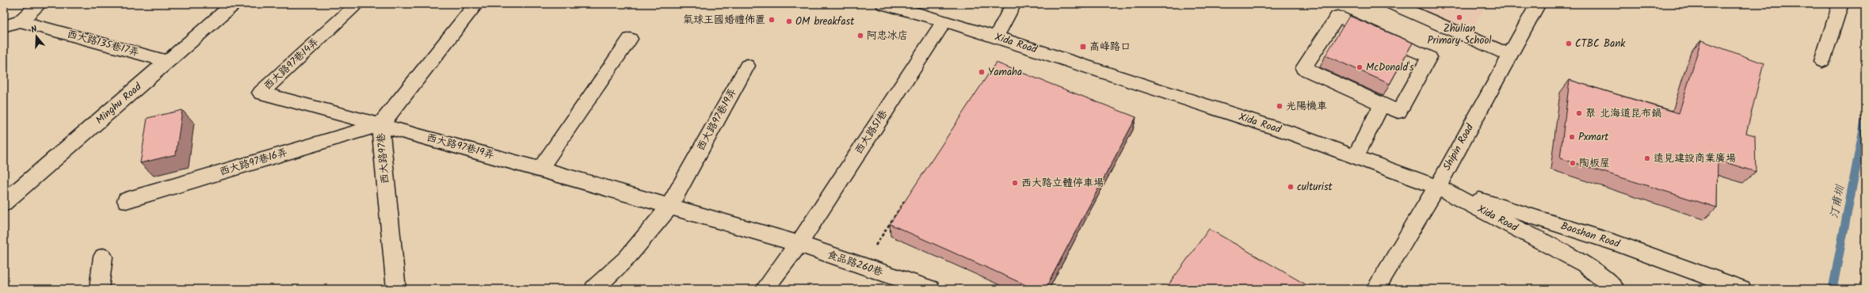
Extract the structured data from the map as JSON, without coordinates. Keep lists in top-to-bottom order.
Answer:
{
  "streets": {
    "street": [
      "西大路135巷17弄",
      "Xida Road",
      "西大路97巷14弄",
      "Minghu Road",
      "西大路97巷19弄",
      "西大路51巷",
      "Shipin Road",
      "西大路97巷",
      "西大路97巷16弄",
      "Baoshan Road",
      "食品路260巷"
    ]
  },
  "crossings": [
    ["西大路135巷17弄", "Minghu Road"],
    ["Xida Road", "西大路51巷"],
    ["Xida Road", "Shipin Road"],
    ["Xida Road", "Baoshan Road"],
    ["西大路97巷14弄", "西大路97巷19弄"],
    ["西大路97巷14弄", "西大路97巷"],
    ["西大路97巷14弄", "西大路97巷16弄"],
    ["西大路97巷19弄", "西大路51巷"],
    ["西大路97巷19弄", "西大路97巷"],
    ["西大路97巷19弄", "西大路97巷16弄"],
    ["西大路97巷19弄", "食品路260巷"],
    ["西大路51巷", "食品路260巷"],
    ["Shipin Road", "Baoshan Road"],
    ["西大路97巷", "西大路97巷16弄"]
  ],
  "water": ["汀甫圳"],
  "places": {
    "other": [
      "Zhulian Primary School",
      "氣球王國婚禮佈置",
      "OM breakfast",
      "阿忠冰店",
      "CTBC Bank",
      "McDonald's",
      "Yamaha",
      "光陽機車",
      "聚 北海道昆布鍋",
      "Pxmart",
      "遠見建設商業廣場",
      "陶板屋",
      "西大路立體停車場",
      "culturist"
    ],
    "transit": ["高峰路口"]
  },
  "north": "top"
}
